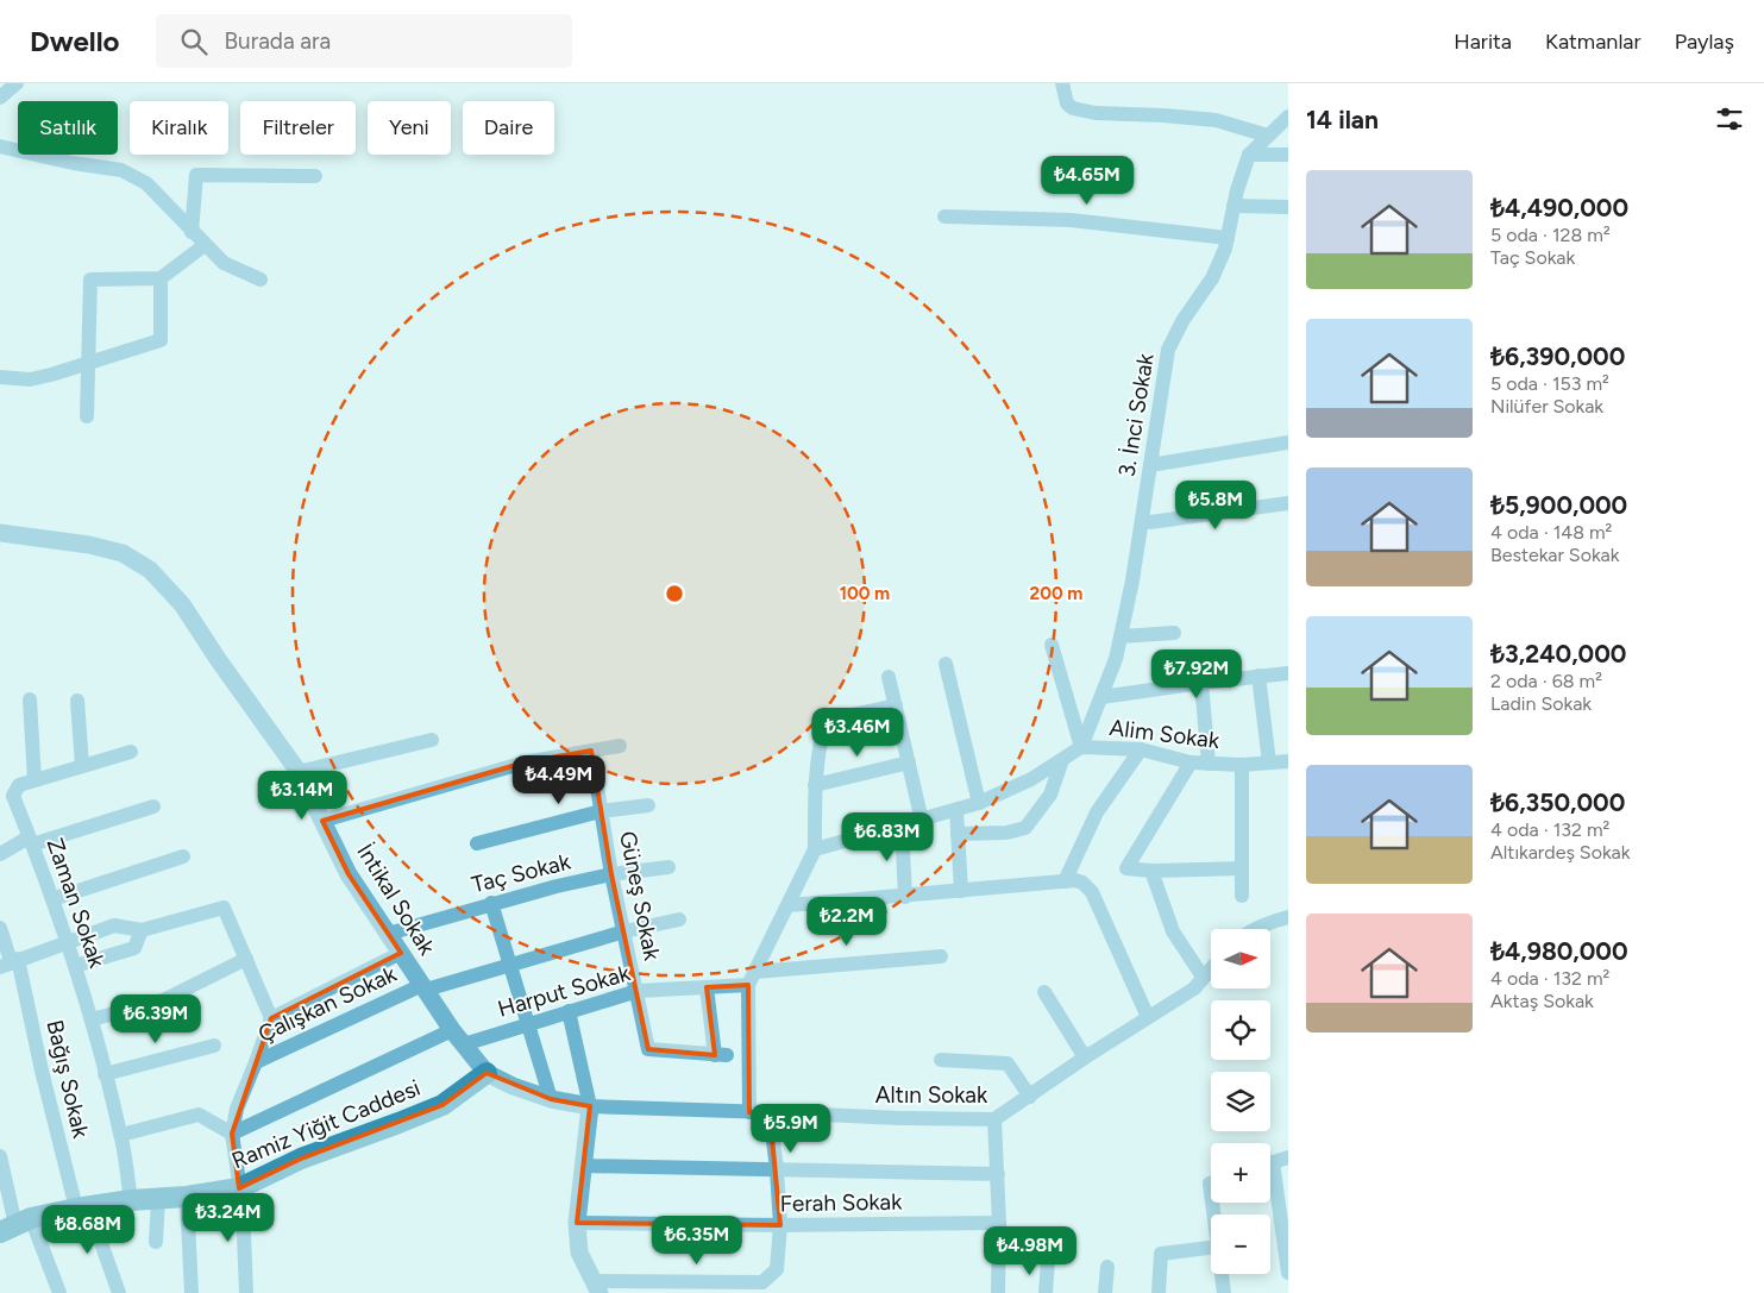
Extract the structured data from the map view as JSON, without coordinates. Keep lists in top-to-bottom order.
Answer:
{
  "streets": {
    "main road": ["Ramiz Yiğit Caddesi"],
    "street": [
      "3. İnci Sokak",
      "Alim Sokak",
      "Taç Sokak",
      "Güneş Sokak",
      "İntikal Sokak",
      "Zaman Sokak",
      "Harput Sokak",
      "Çalışkan Sokak",
      "Bağış Sokak",
      "Altın Sokak",
      "Ferah Sokak"
    ]
  },
  "crossings": [
    ["3. İnci Sokak", "Alim Sokak"],
    ["Taç Sokak", "Güneş Sokak"],
    ["Taç Sokak", "İntikal Sokak"],
    ["Güneş Sokak", "Harput Sokak"],
    ["Güneş Sokak", "Çalışkan Sokak"],
    ["İntikal Sokak", "Harput Sokak"],
    ["İntikal Sokak", "Çalışkan Sokak"],
    ["İntikal Sokak", "Altın Sokak"],
    ["İntikal Sokak", "Ramiz Yiğit Caddesi"],
    ["Zaman Sokak", "Ramiz Yiğit Caddesi"],
    ["Harput Sokak", "Çalışkan Sokak"],
    ["Çalışkan Sokak", "Ramiz Yiğit Caddesi"],
    ["Bağış Sokak", "Ramiz Yiğit Caddesi"]
  ],
  "north": "right",
  "page": {
    "header": "Dwello",
    "search": "Burada ara",
    "nav": ["Harita", "Katmanlar", "Paylaş"],
    "heading": "14 ilan",
    "chip": [
      "Satılık",
      "Kiralık",
      "Filtreler",
      "Yeni",
      "Daire"
    ],
    "list": [
      {
        "name": "₺4,490,000",
        "note": "5 oda · 128 m² · Taç Sokak"
      },
      {
        "name": "₺6,390,000",
        "note": "5 oda · 153 m² · Nilüfer Sokak"
      },
      {
        "name": "₺5,900,000",
        "note": "4 oda · 148 m² · Bestekar Sokak"
      },
      {
        "name": "₺3,240,000",
        "note": "2 oda · 68 m² · Ladin Sokak"
      },
      {
        "name": "₺6,350,000",
        "note": "4 oda · 132 m² · Altıkardeş Sokak"
      },
      {
        "name": "₺4,980,000",
        "note": "4 oda · 132 m² · Aktaş Sokak"
      }
    ],
    "price": [
      "₺4.65M",
      "₺5.8M",
      "₺7.92M",
      "₺3.46M",
      "₺4.49M",
      "₺3.14M",
      "₺6.83M",
      "₺2.2M",
      "₺6.39M",
      "₺5.9M",
      "₺3.24M",
      "₺8.68M",
      "₺6.35M",
      "₺4.98M"
    ],
    "map_buttons": ["+", "−"]
  },
  "rings": ["100 m", "200 m"]
}
